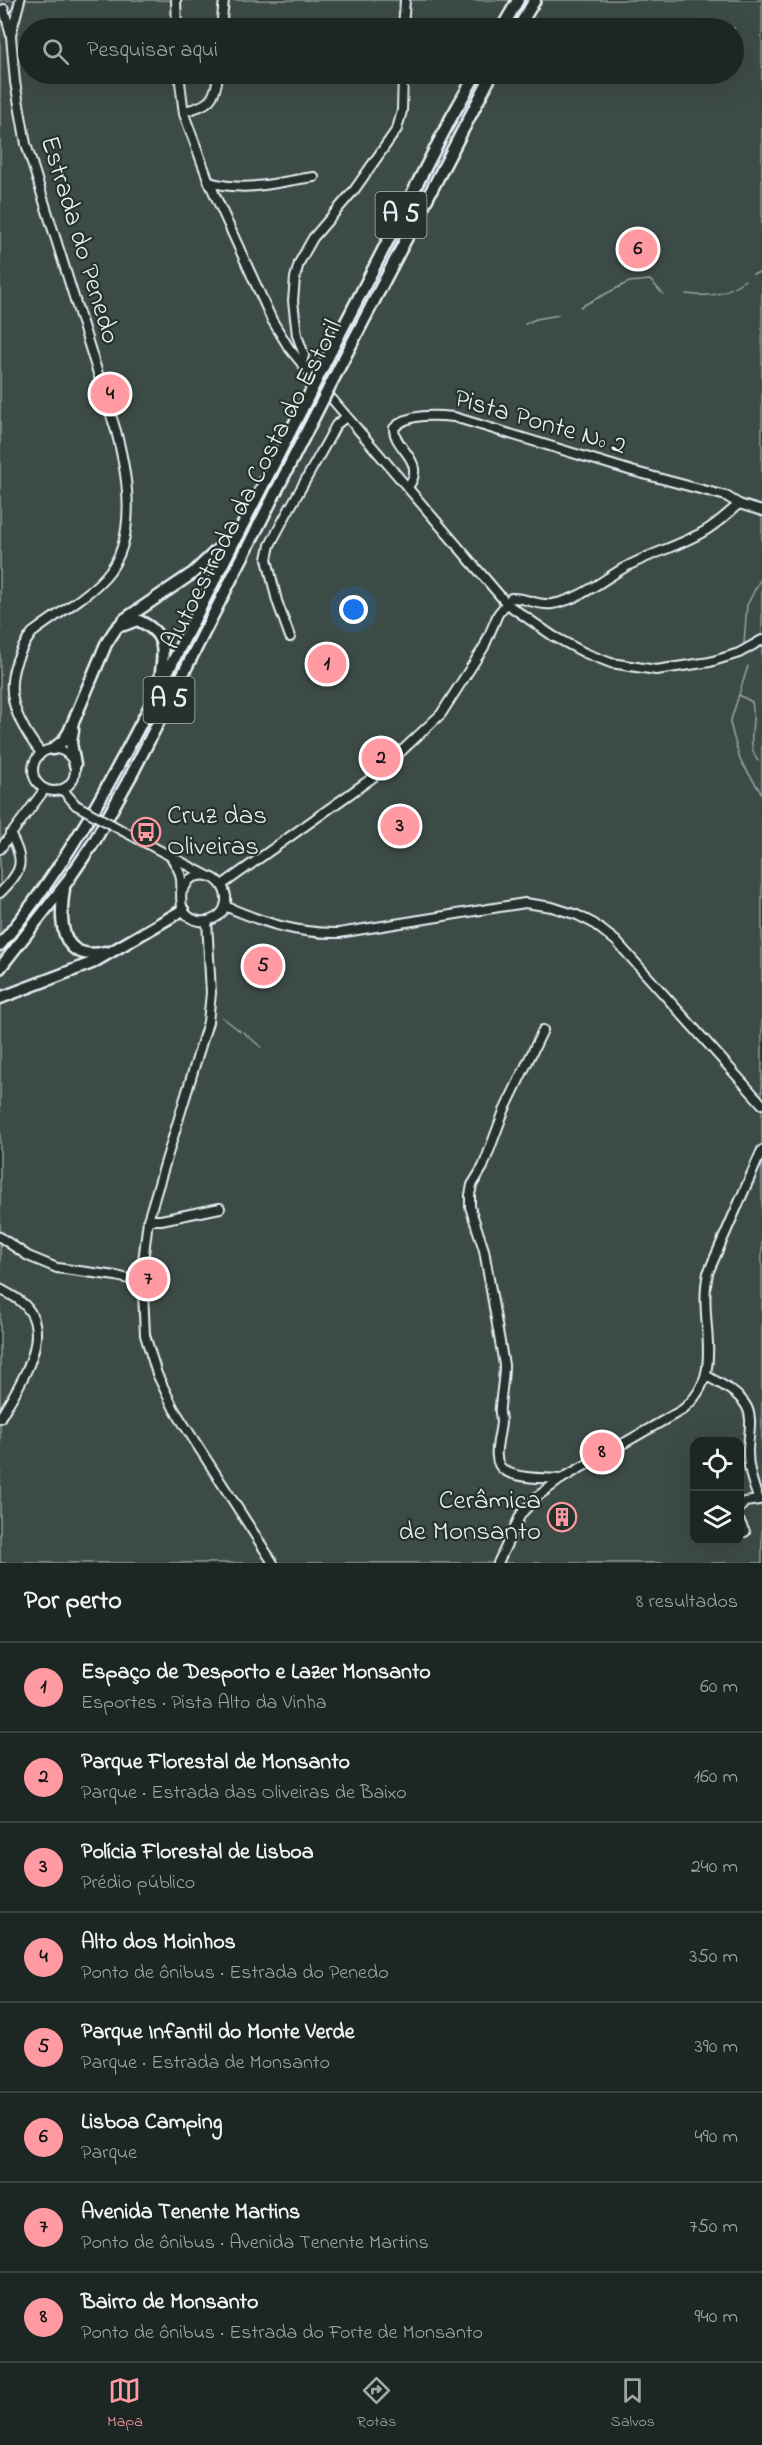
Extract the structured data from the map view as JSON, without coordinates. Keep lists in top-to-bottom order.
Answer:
{
  "streets": {
    "highway": ["A 5", "Autoestrada da Costa do Estoril"],
    "street": ["Estrada do Penedo", "Pista Ponte Nº 2"]
  },
  "places": {
    "bus stop": ["Cruz das Oliveiras"],
    "building": ["Cerâmica de Monsanto"]
  },
  "page": {
    "search": "Pesquisar aqui",
    "pins": [
      "6",
      "4",
      "1",
      "2",
      "3",
      "5",
      "7",
      "8"
    ],
    "heading": ["Por perto", "8 resultados"],
    "list": [
      {
        "mark": "1",
        "name": "Espaço de Desporto e Lazer Monsanto",
        "note": "Esportes · Pista Alto da Vinha",
        "value": "60 m"
      },
      {
        "mark": "2",
        "name": "Parque Florestal de Monsanto",
        "note": "Parque · Estrada das Oliveiras de Baixo",
        "value": "160 m"
      },
      {
        "mark": "3",
        "name": "Polícia Florestal de Lisboa",
        "note": "Prédio público",
        "value": "240 m"
      },
      {
        "mark": "4",
        "name": "Alto dos Moinhos",
        "note": "Ponto de ônibus · Estrada do Penedo",
        "value": "350 m"
      },
      {
        "mark": "5",
        "name": "Parque Infantil do Monte Verde",
        "note": "Parque · Estrada de Monsanto",
        "value": "390 m"
      },
      {
        "mark": "6",
        "name": "Lisboa Camping",
        "note": "Parque",
        "value": "490 m"
      },
      {
        "mark": "7",
        "name": "Avenida Tenente Martins",
        "note": "Ponto de ônibus · Avenida Tenente Martins",
        "value": "750 m"
      },
      {
        "mark": "8",
        "name": "Bairro de Monsanto",
        "note": "Ponto de ônibus · Estrada do Forte de Monsanto",
        "value": "940 m"
      }
    ],
    "nav": ["Mapa", "Rotas", "Salvos"]
  }
}
